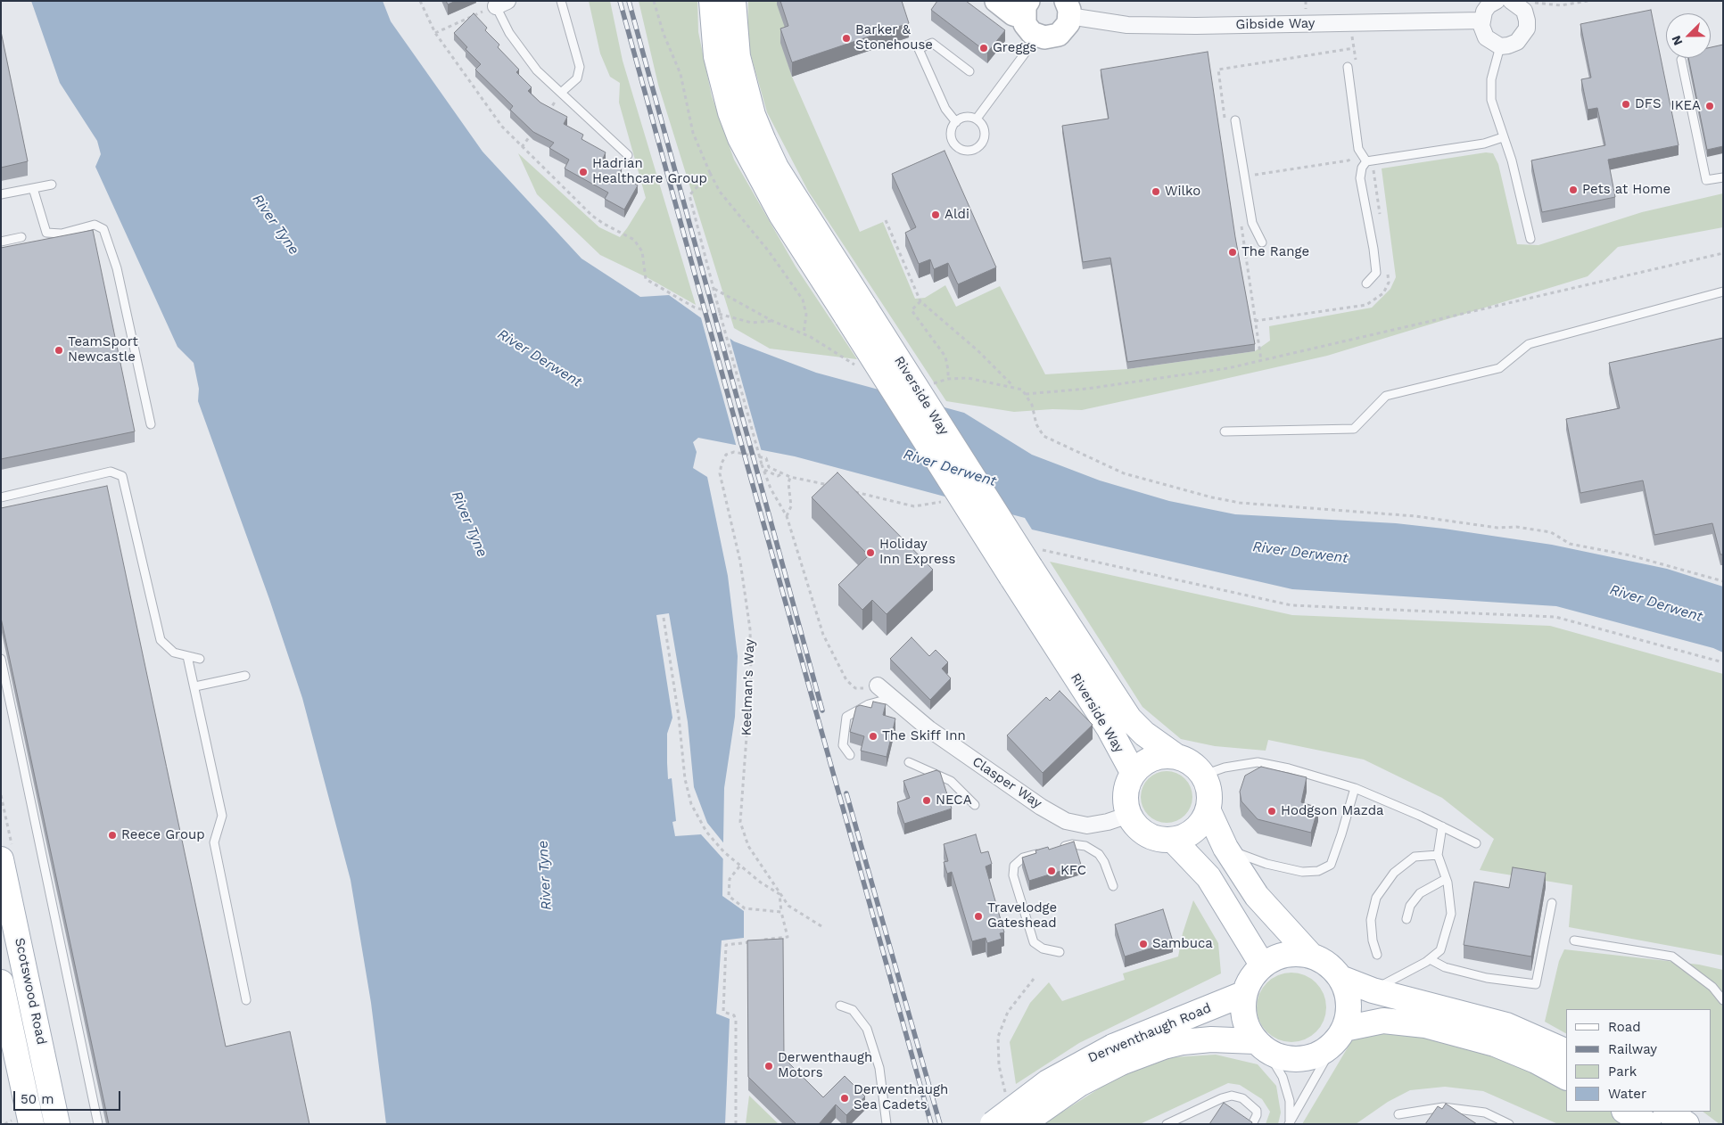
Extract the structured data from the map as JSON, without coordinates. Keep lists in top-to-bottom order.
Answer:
{
  "streets": {
    "main road": ["Riverside Way", "Scotswood Road", "Derwenthaugh Road"],
    "street": ["Gibside Way", "Clasper Way"],
    "path": ["Keelman's Way"]
  },
  "crossings": [
    ["Riverside Way", "Clasper Way"]
  ],
  "water": ["River Tyne", "River Derwent"],
  "places": [
    "Barker & Stonehouse",
    "Greggs",
    "DFS",
    "IKEA",
    "Hadrian Healthcare Group",
    "Pets at Home",
    "Wilko",
    "Aldi",
    "The Range",
    "TeamSport Newcastle",
    "Holiday Inn Express",
    "The Skiff Inn",
    "NECA",
    "Hodgson Mazda",
    "Reece Group",
    "KFC",
    "Travelodge Gateshead",
    "Sambuca",
    "Derwenthaugh Motors",
    "Derwenthaugh Sea Cadets"
  ],
  "legend": [
    "Road",
    "Railway",
    "Park",
    "Water"
  ],
  "scale_bar": "50 m",
  "north": "bottom left"
}
